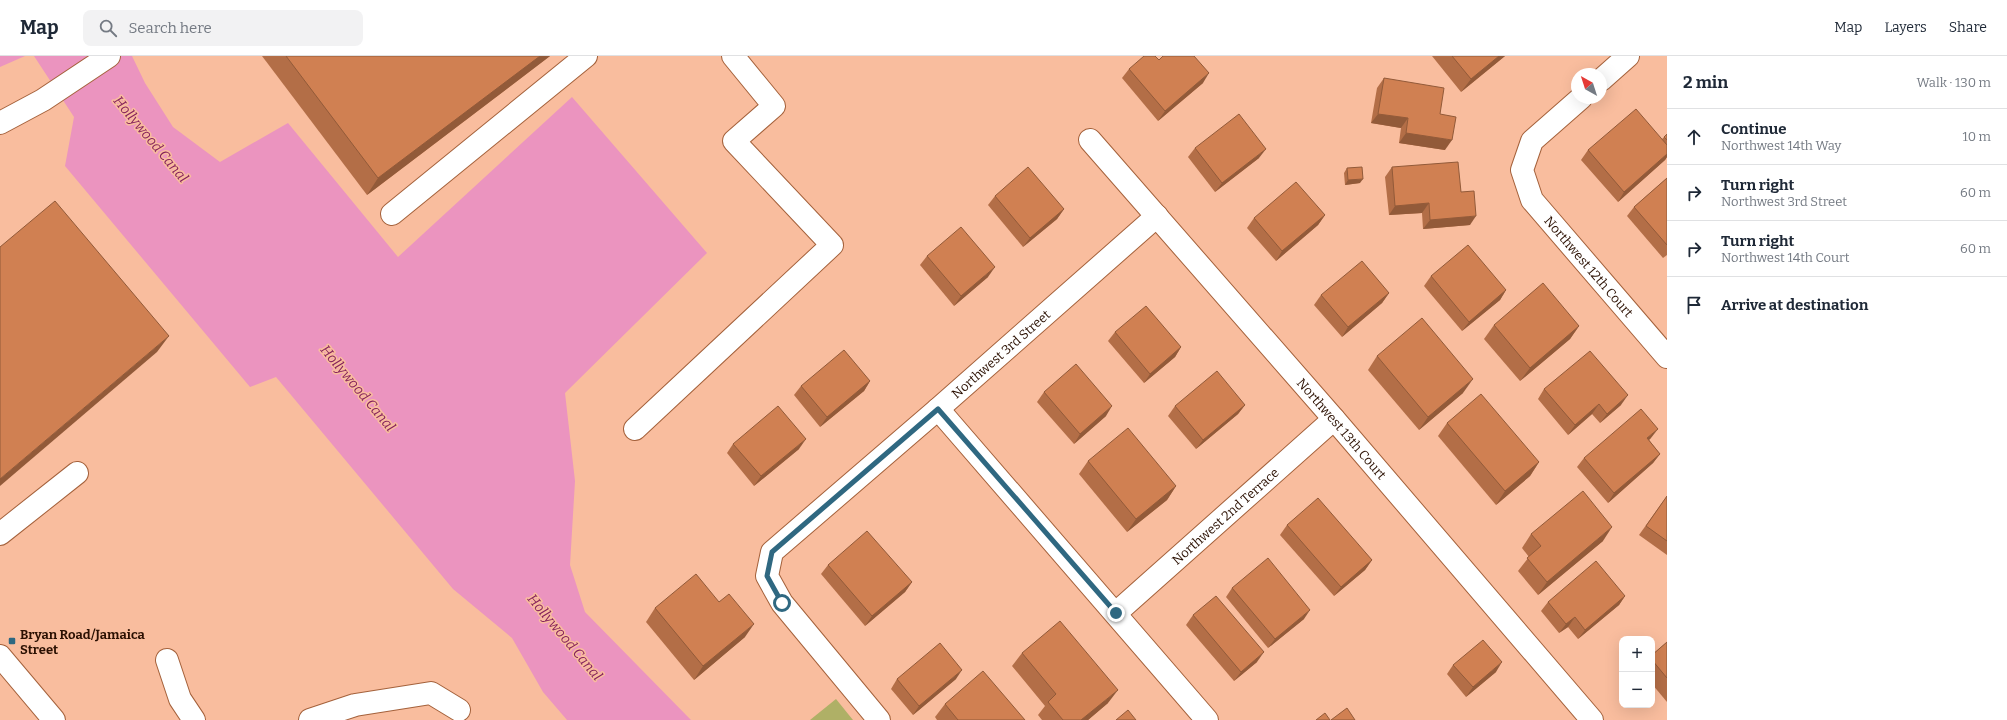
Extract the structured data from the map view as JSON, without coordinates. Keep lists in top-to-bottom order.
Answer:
{
  "streets": {
    "street": [
      "Northwest 12th Court",
      "Northwest 3rd Street",
      "Northwest 13th Court",
      "Northwest 2nd Terrace"
    ]
  },
  "crossings": [
    ["Northwest 3rd Street", "Northwest 13th Court"],
    ["Northwest 13th Court", "Northwest 2nd Terrace"]
  ],
  "water": ["Hollywood Canal"],
  "places": {
    "transit": ["Bryan Road/Jamaica Street"]
  },
  "north": "top left",
  "page": {
    "header": "Map",
    "search": "Search here",
    "nav": ["Map", "Layers", "Share"],
    "heading": ["2 min", "Walk · 130 m"],
    "list": [
      ["Continue", "Northwest 14th Way", "10 m"],
      ["Turn right", "Northwest 3rd Street", "60 m"],
      ["Turn right", "Northwest 14th Court", "60 m"],
      "Arrive at destination"
    ],
    "map_buttons": ["+", "−"]
  }
}
